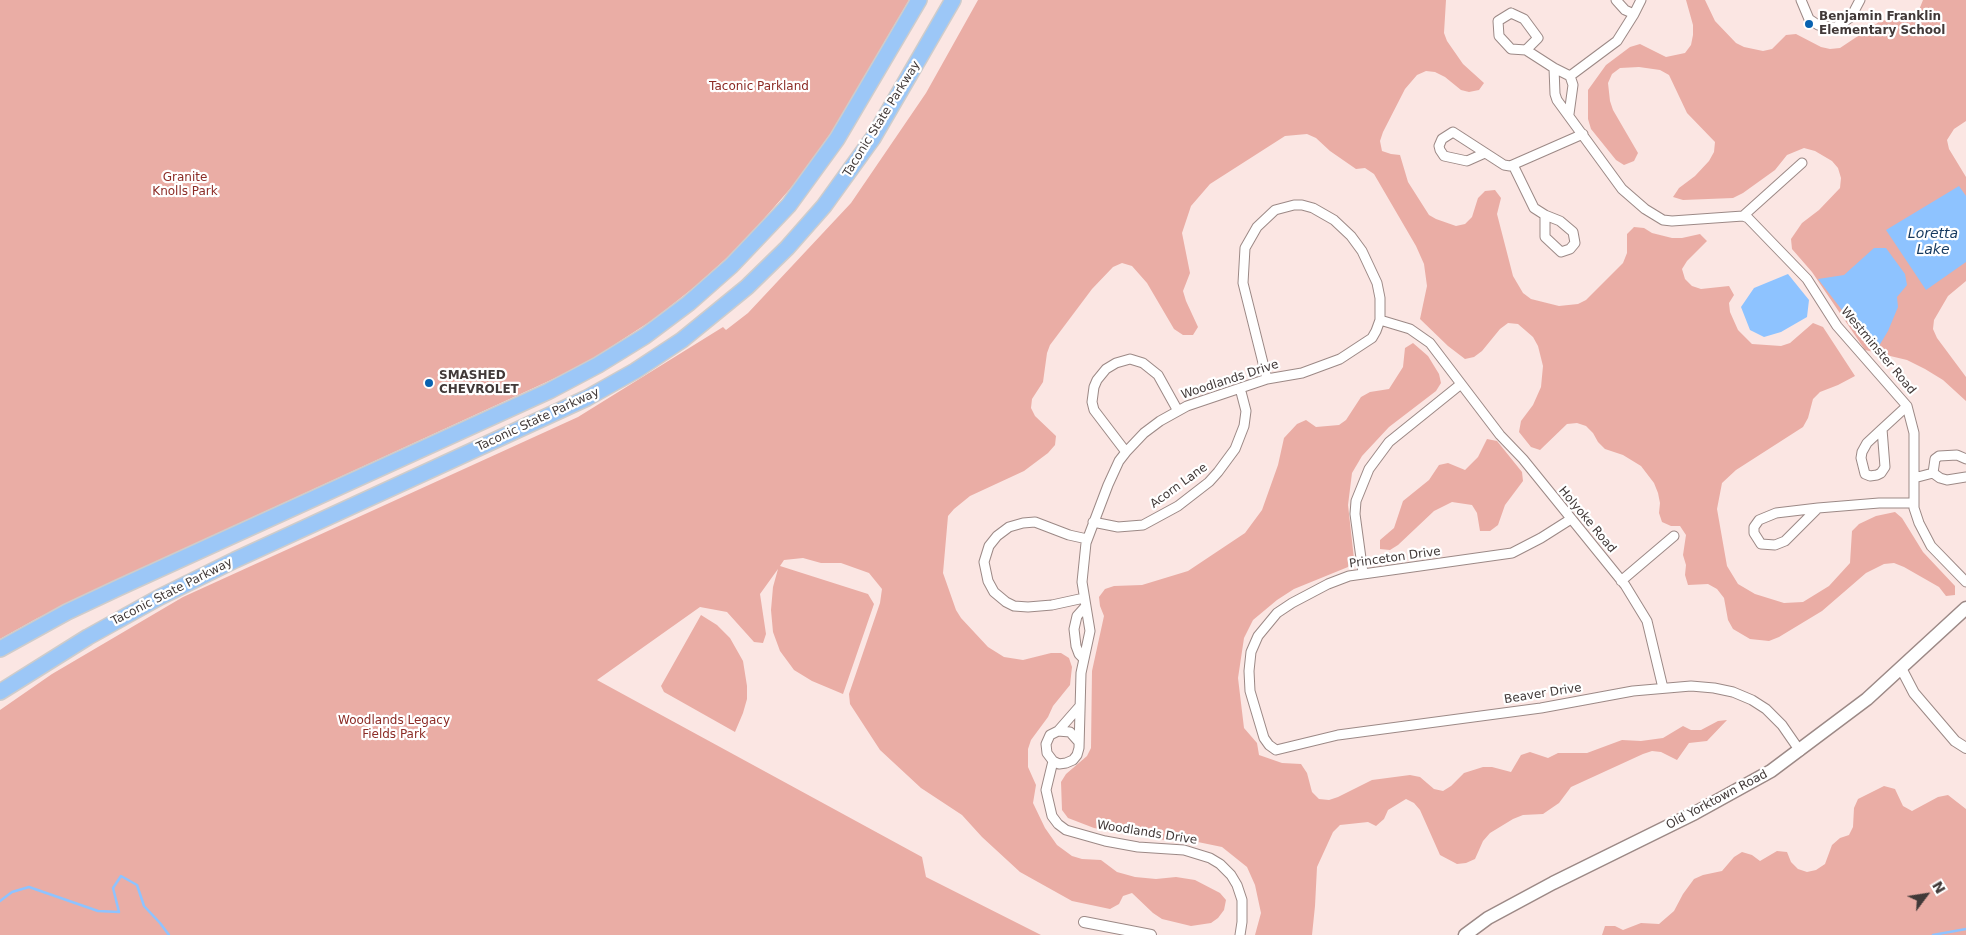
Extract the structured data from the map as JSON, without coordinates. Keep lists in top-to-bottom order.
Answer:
{
  "streets": {
    "highway": ["Taconic State Parkway"],
    "main road": ["Old Yorktown Road"],
    "street": [
      "Westminster Road",
      "Woodlands Drive",
      "Acorn Lane",
      "Holyoke Road",
      "Princeton Drive",
      "Beaver Drive"
    ]
  },
  "crossings": [
    ["Woodlands Drive", "Acorn Lane"],
    ["Woodlands Drive", "Holyoke Road"],
    ["Holyoke Road", "Princeton Drive"],
    ["Holyoke Road", "Beaver Drive"],
    ["Princeton Drive", "Beaver Drive"],
    ["Beaver Drive", "Old Yorktown Road"]
  ],
  "water": ["Loretta Lake"],
  "parks": ["Taconic Parkland", "Granite Knolls Park", "Woodlands Legacy Fields Park"],
  "places": ["Benjamin Franklin Elementary School", "SMASHED CHEVROLET"],
  "north": "top right"
}
